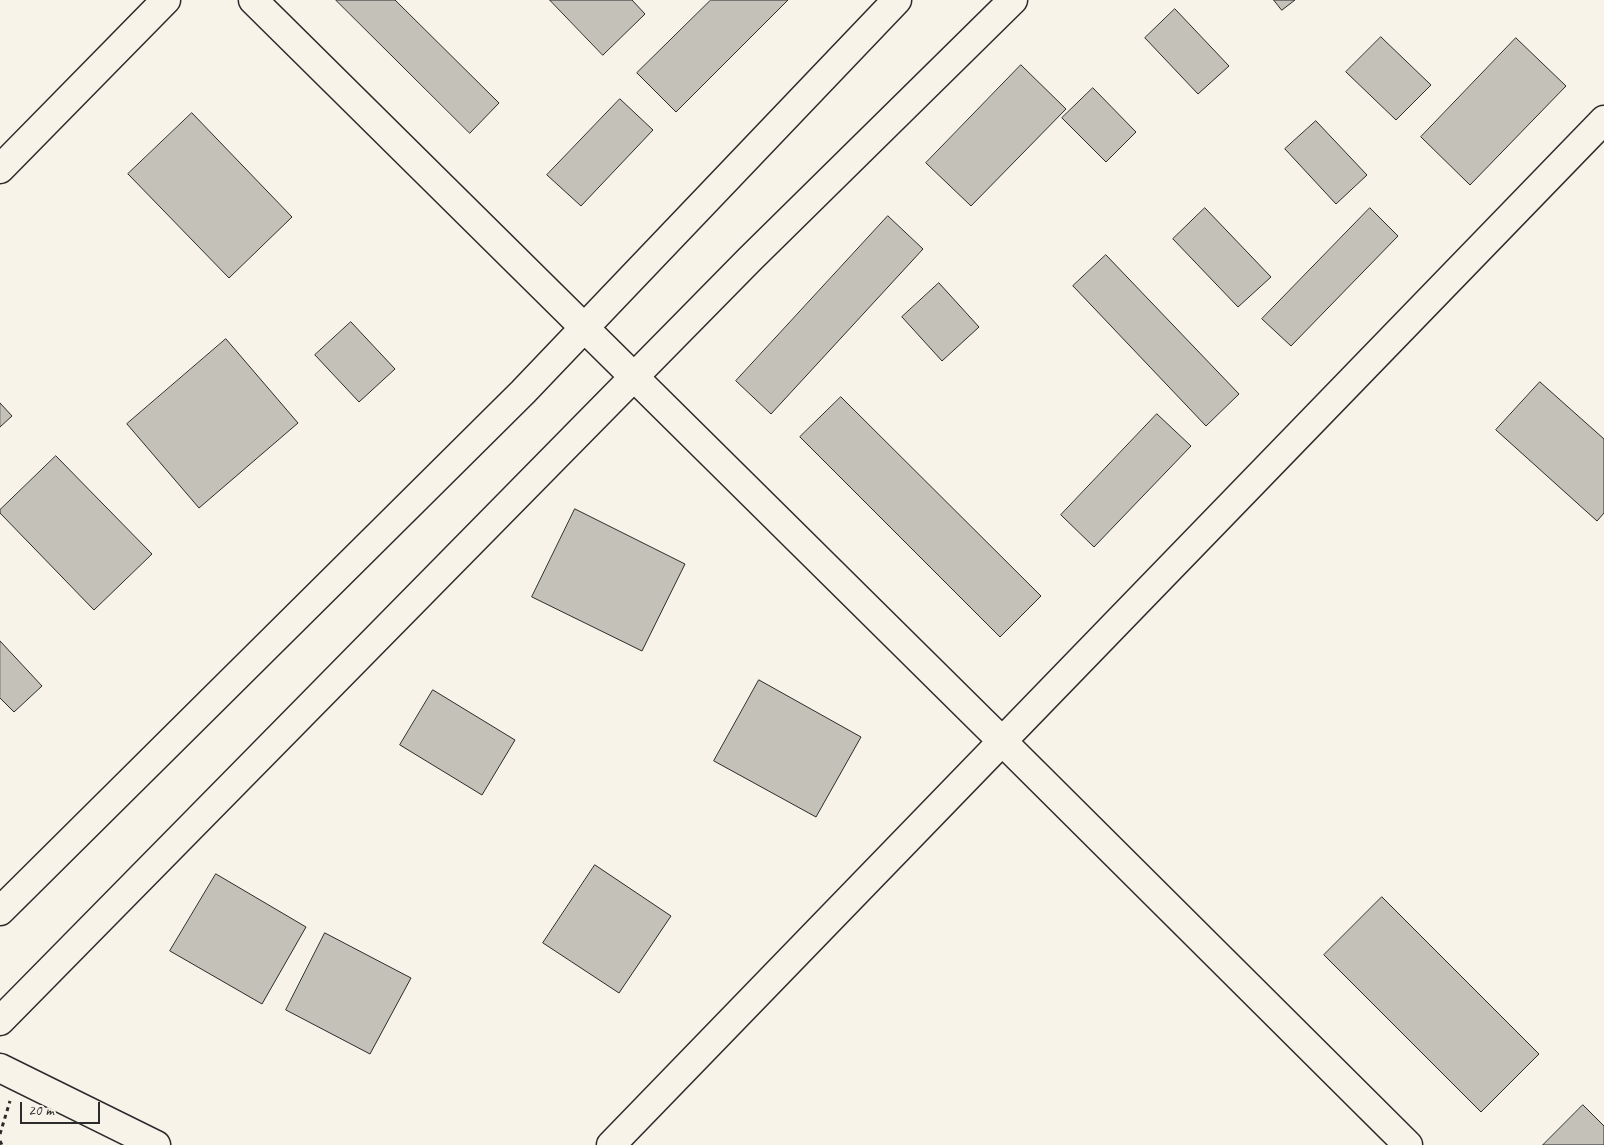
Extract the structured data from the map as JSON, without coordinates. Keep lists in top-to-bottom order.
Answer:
{
  "scale_bar": "20 m"
}
